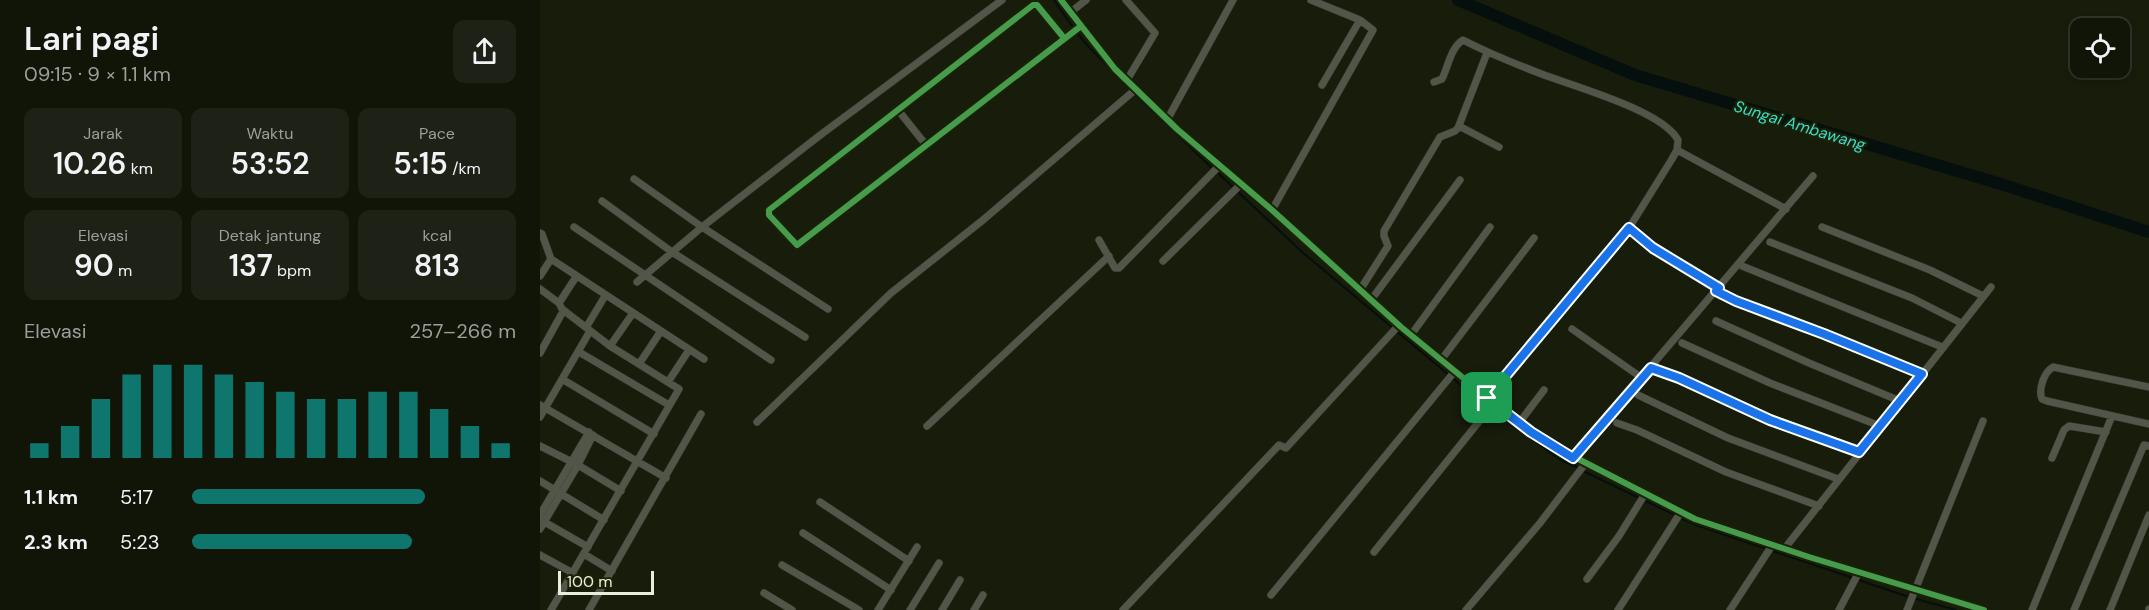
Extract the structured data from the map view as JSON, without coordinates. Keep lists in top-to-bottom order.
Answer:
{
  "water": ["Sungai Ambawang"],
  "scale_bar": "100 m",
  "page": {
    "heading": ["Lari pagi", "09:15 · 9 × 1.1 km"],
    "stats": [
      ["Jarak", "10.26 km"],
      ["Waktu", "53:52"],
      ["Pace", "5:15 /km"],
      ["Elevasi", "90 m"],
      ["Detak jantung", "137 bpm"],
      ["kcal", "813"]
    ],
    "chart": ["Elevasi", "257–266 m"],
    "list": [
      {
        "name": "1.1 km",
        "note": "5:17"
      },
      {
        "name": "2.3 km",
        "note": "5:23"
      }
    ],
    "scale": "100 m"
  }
}
